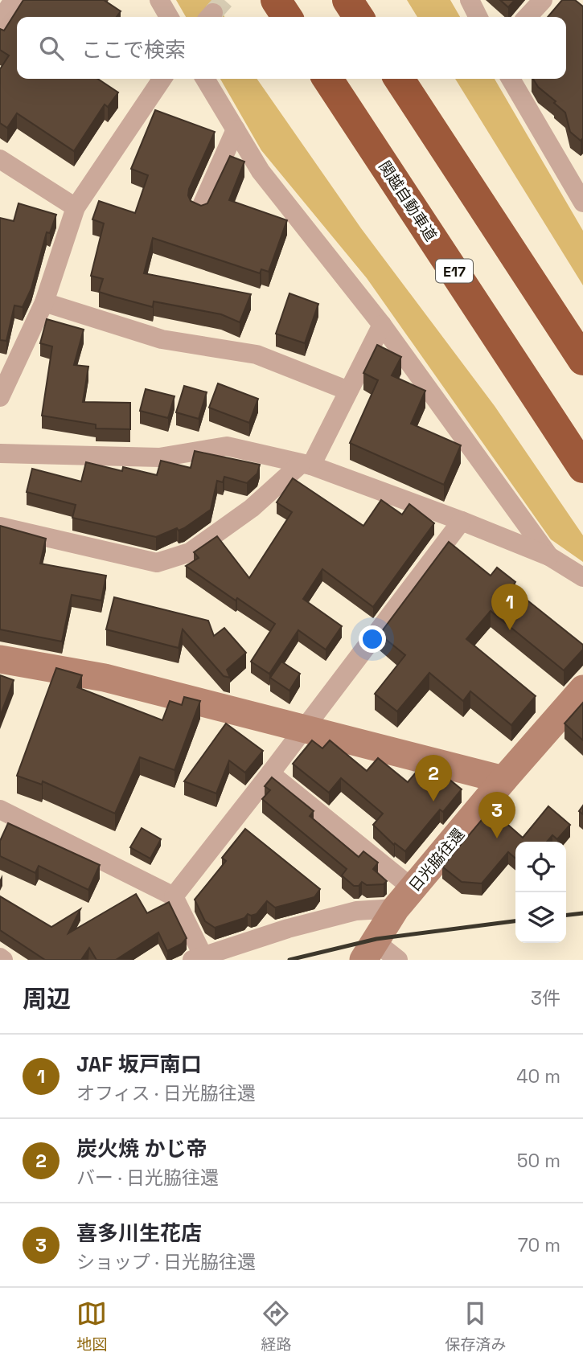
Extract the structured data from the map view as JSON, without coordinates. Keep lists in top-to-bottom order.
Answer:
{
  "streets": {
    "highway": ["関越自動車道", "E17"],
    "street": ["日光脇往還"]
  },
  "page": {
    "search": "ここで検索",
    "pins": ["1", "2", "3"],
    "heading": ["周辺", "3件"],
    "list": [
      {
        "mark": "1",
        "name": "JAF 坂戸南口",
        "note": "オフィス · 日光脇往還",
        "value": "40 m"
      },
      {
        "mark": "2",
        "name": "炭火焼 かじ帝",
        "note": "バー · 日光脇往還",
        "value": "50 m"
      },
      {
        "mark": "3",
        "name": "喜多川生花店",
        "note": "ショップ · 日光脇往還",
        "value": "70 m"
      }
    ],
    "nav": ["地図", "経路", "保存済み"]
  }
}
